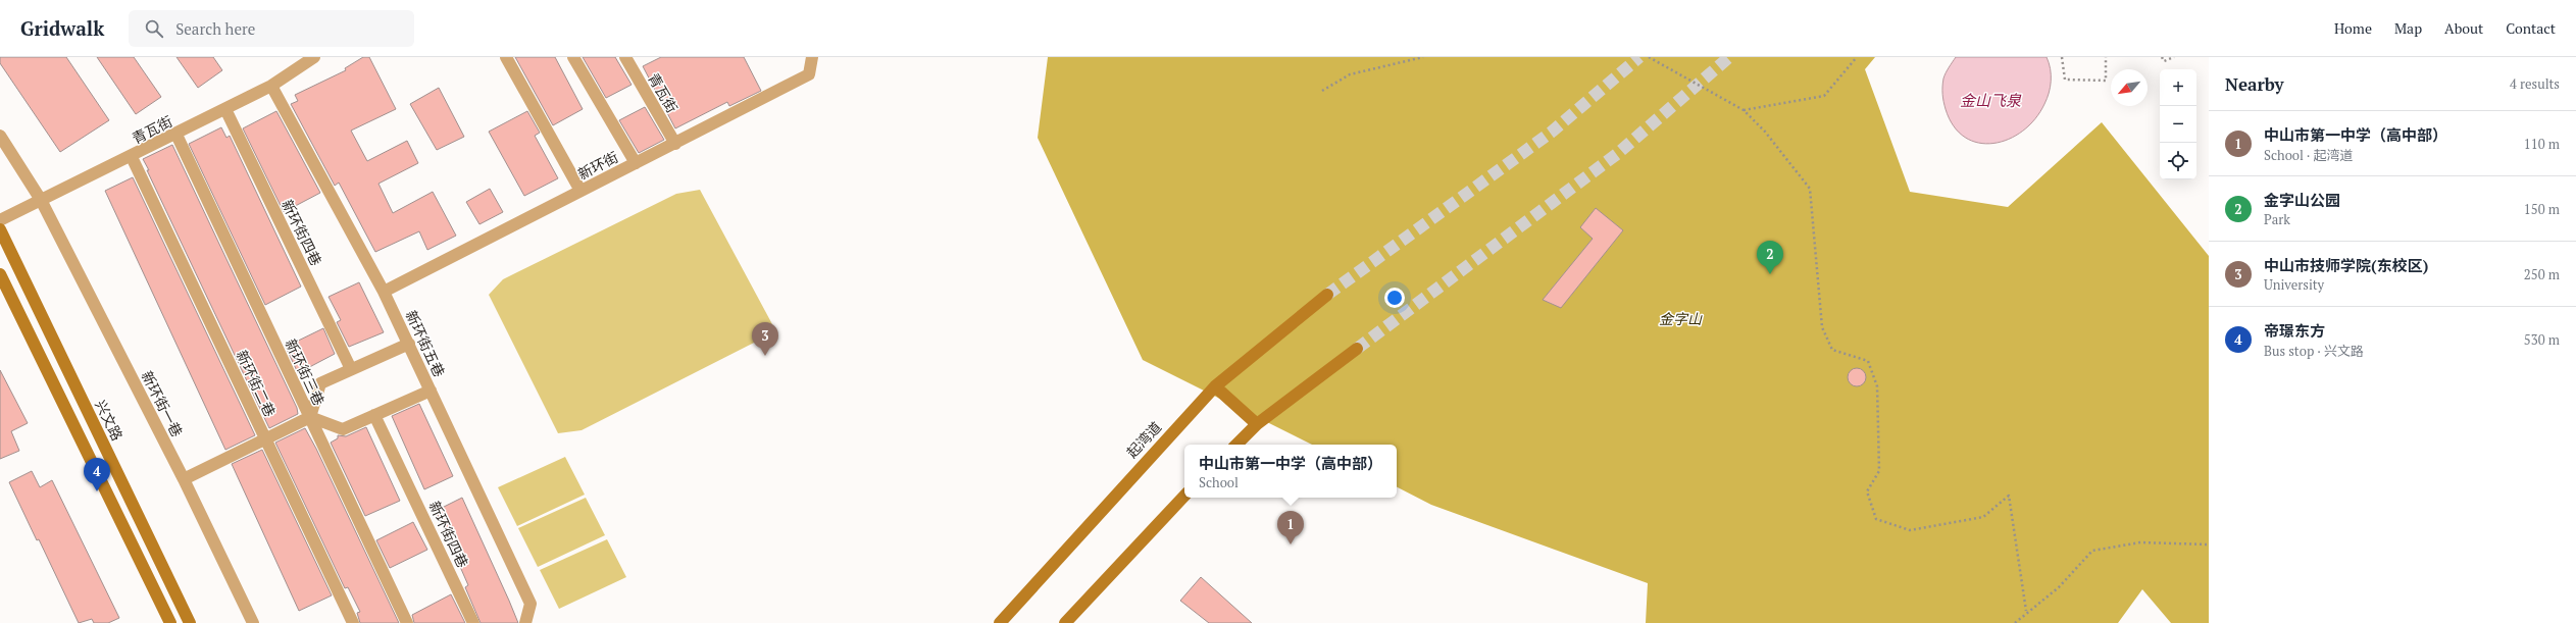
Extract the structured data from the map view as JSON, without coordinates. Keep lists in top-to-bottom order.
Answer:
{
  "streets": {
    "main road": ["兴文路", "起湾道"],
    "street": [
      "青瓦街",
      "新环街",
      "新环街四巷",
      "新环街五巷",
      "新环街三巷",
      "新环街二巷",
      "新环街一巷"
    ]
  },
  "crossings": [
    ["青瓦街", "新环街"],
    ["青瓦街", "新环街四巷"],
    ["青瓦街", "新环街五巷"],
    ["青瓦街", "新环街三巷"],
    ["青瓦街", "新环街二巷"],
    ["青瓦街", "新环街一巷"],
    ["新环街", "新环街五巷"]
  ],
  "water": ["金山飞泉"],
  "parks": ["金字山"],
  "north": "bottom left",
  "page": {
    "header": "Gridwalk",
    "search": "Search here",
    "nav": [
      "Home",
      "Map",
      "About",
      "Contact"
    ],
    "heading": ["Nearby", "4 results"],
    "map_buttons": ["+", "−"],
    "list": [
      {
        "mark": "1",
        "name": "中山市第一中学（高中部）",
        "note": "School · 起湾道",
        "value": "110 m"
      },
      {
        "mark": "2",
        "name": "金字山公园",
        "note": "Park",
        "value": "150 m"
      },
      {
        "mark": "3",
        "name": "中山市技师学院(东校区)",
        "note": "University",
        "value": "250 m"
      },
      {
        "mark": "4",
        "name": "帝璟东方",
        "note": "Bus stop · 兴文路",
        "value": "530 m"
      }
    ],
    "pins": [
      "2",
      "3",
      "4",
      "1"
    ],
    "popup": ["中山市第一中学（高中部）", "School"]
  }
}
